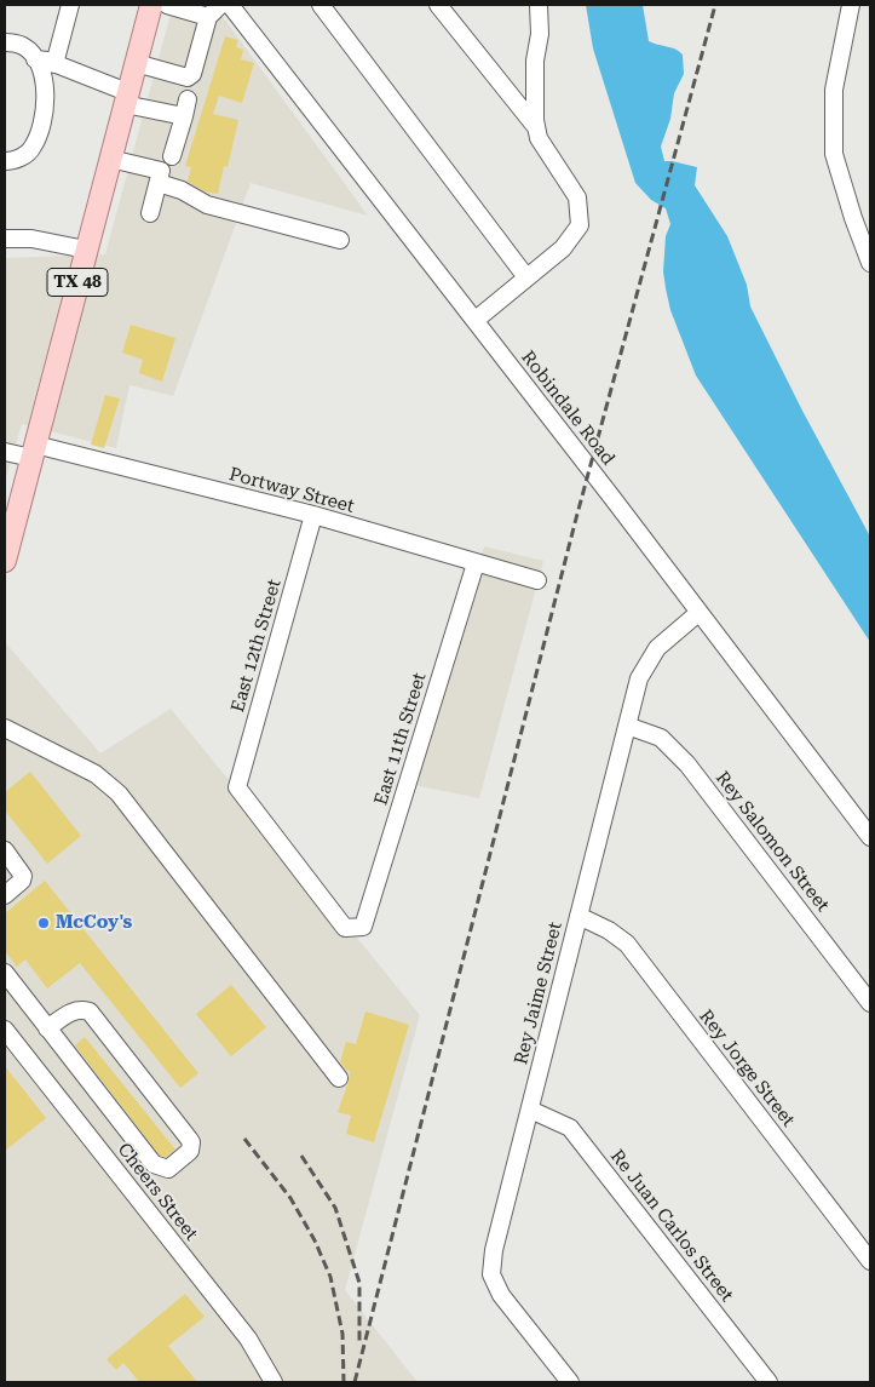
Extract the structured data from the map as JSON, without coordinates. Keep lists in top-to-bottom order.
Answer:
{
  "streets": {
    "main road": ["TX 48"],
    "street": [
      "Robindale Road",
      "Portway Street",
      "East 12th Street",
      "East 11th Street",
      "Rey Salomon Street",
      "Rey Jaime Street",
      "Rey Jorge Street",
      "Cheers Street",
      "Re Juan Carlos Street"
    ]
  },
  "crossings": [
    ["TX 48", "Portway Street"],
    ["Robindale Road", "Rey Jaime Street"],
    ["Portway Street", "East 12th Street"],
    ["Portway Street", "East 11th Street"],
    ["East 12th Street", "East 11th Street"],
    ["Rey Salomon Street", "Rey Jaime Street"],
    ["Rey Jaime Street", "Rey Jorge Street"],
    ["Rey Jaime Street", "Re Juan Carlos Street"]
  ],
  "places": ["McCoy's"]
}
